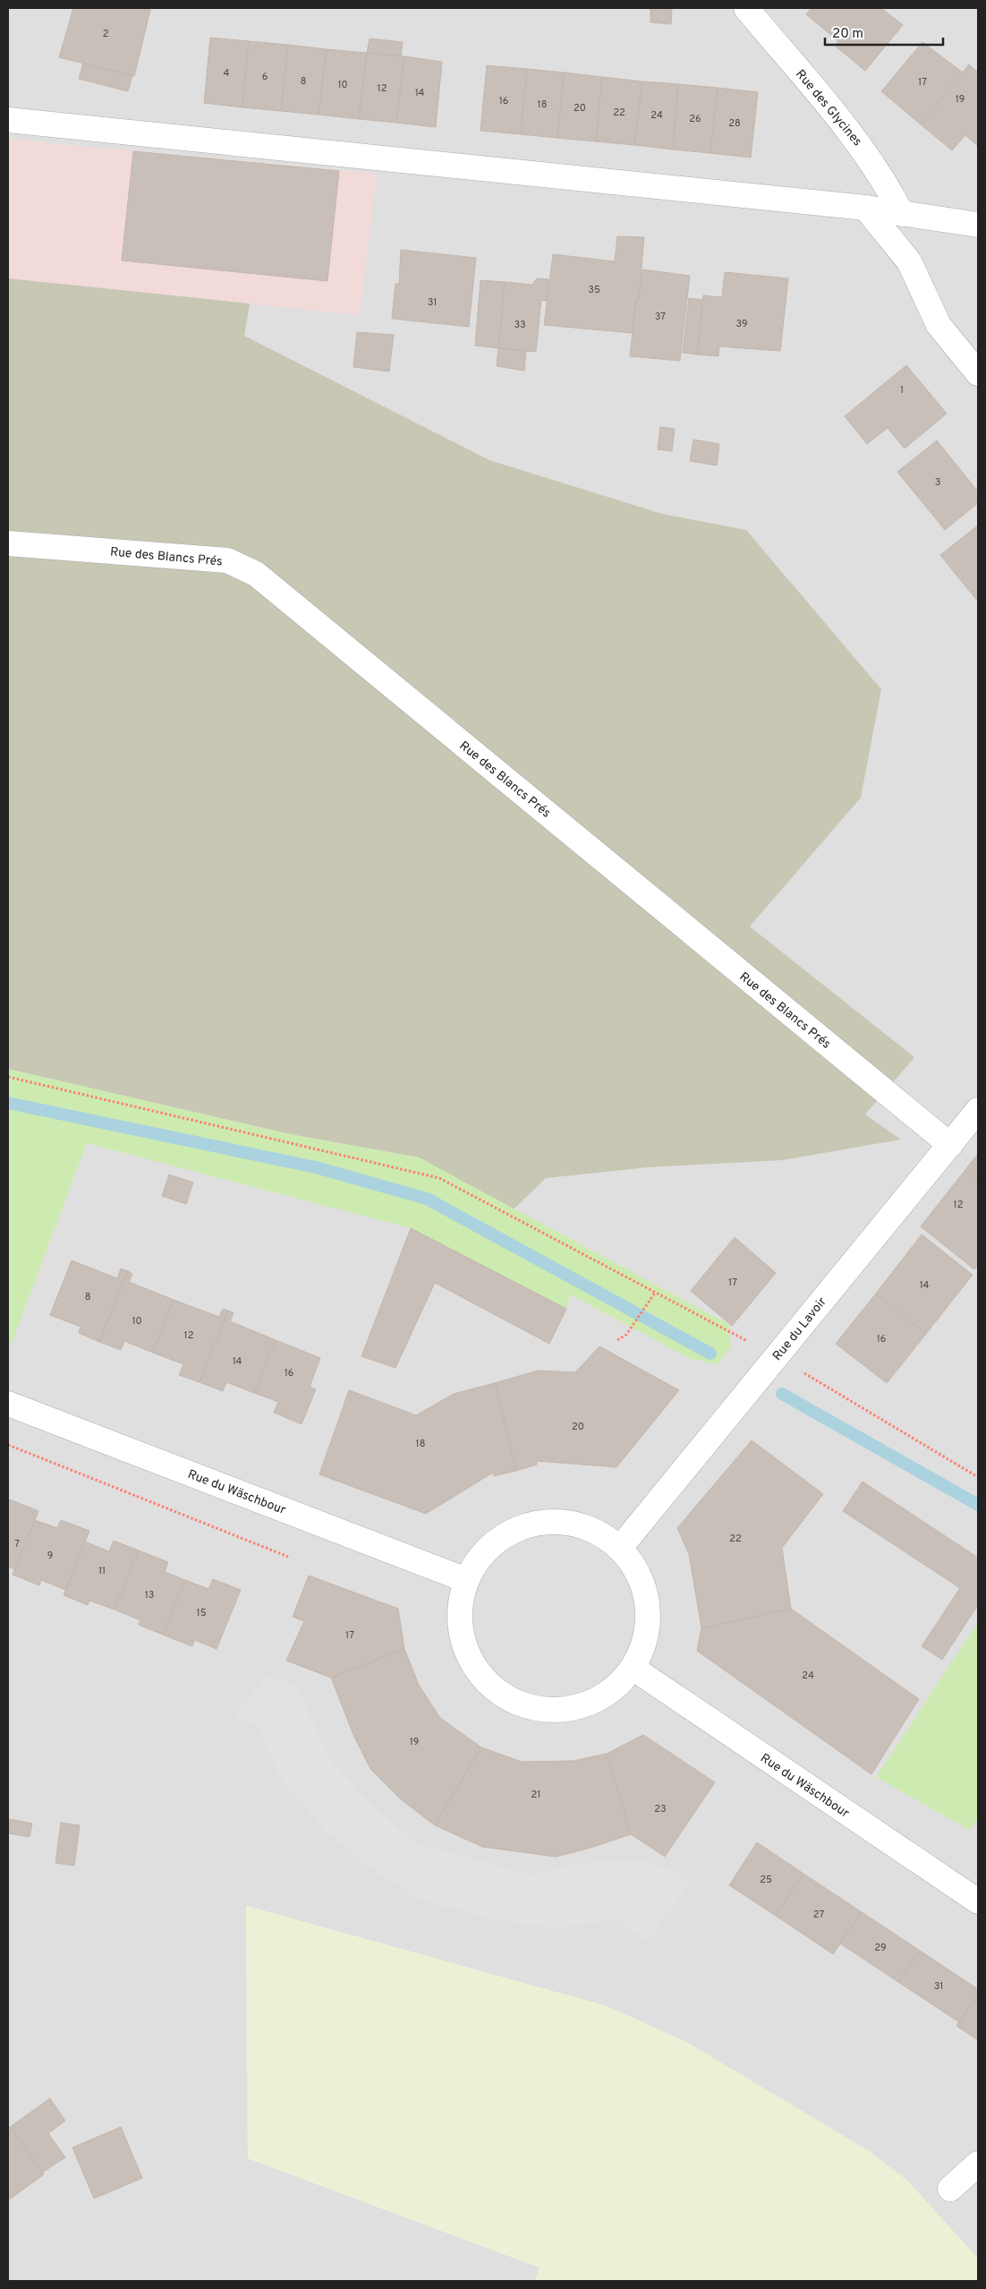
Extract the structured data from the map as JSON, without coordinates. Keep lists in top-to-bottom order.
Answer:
{
  "streets": {
    "street": [
      "Rue des Glycines",
      "Rue des Blancs Prés",
      "Rue du Lavoir",
      "Rue du Wäschbour"
    ]
  },
  "crossings": [
    ["Rue des Blancs Prés", "Rue du Lavoir"]
  ],
  "house_numbers": [
    "2",
    "4",
    "6",
    "8",
    "17",
    "10",
    "12",
    "14",
    "19",
    "16",
    "18",
    "20",
    "22",
    "24",
    "26",
    "28",
    "35",
    "31",
    "37",
    "39",
    "33",
    "1",
    "3",
    "12",
    "17",
    "14",
    "8",
    "10",
    "12",
    "16",
    "14",
    "16",
    "20",
    "18",
    "22",
    "7",
    "9",
    "11",
    "13",
    "15",
    "17",
    "24",
    "19",
    "21",
    "23",
    "25",
    "27",
    "29",
    "31"
  ],
  "scale_bar": "20 m"
}
